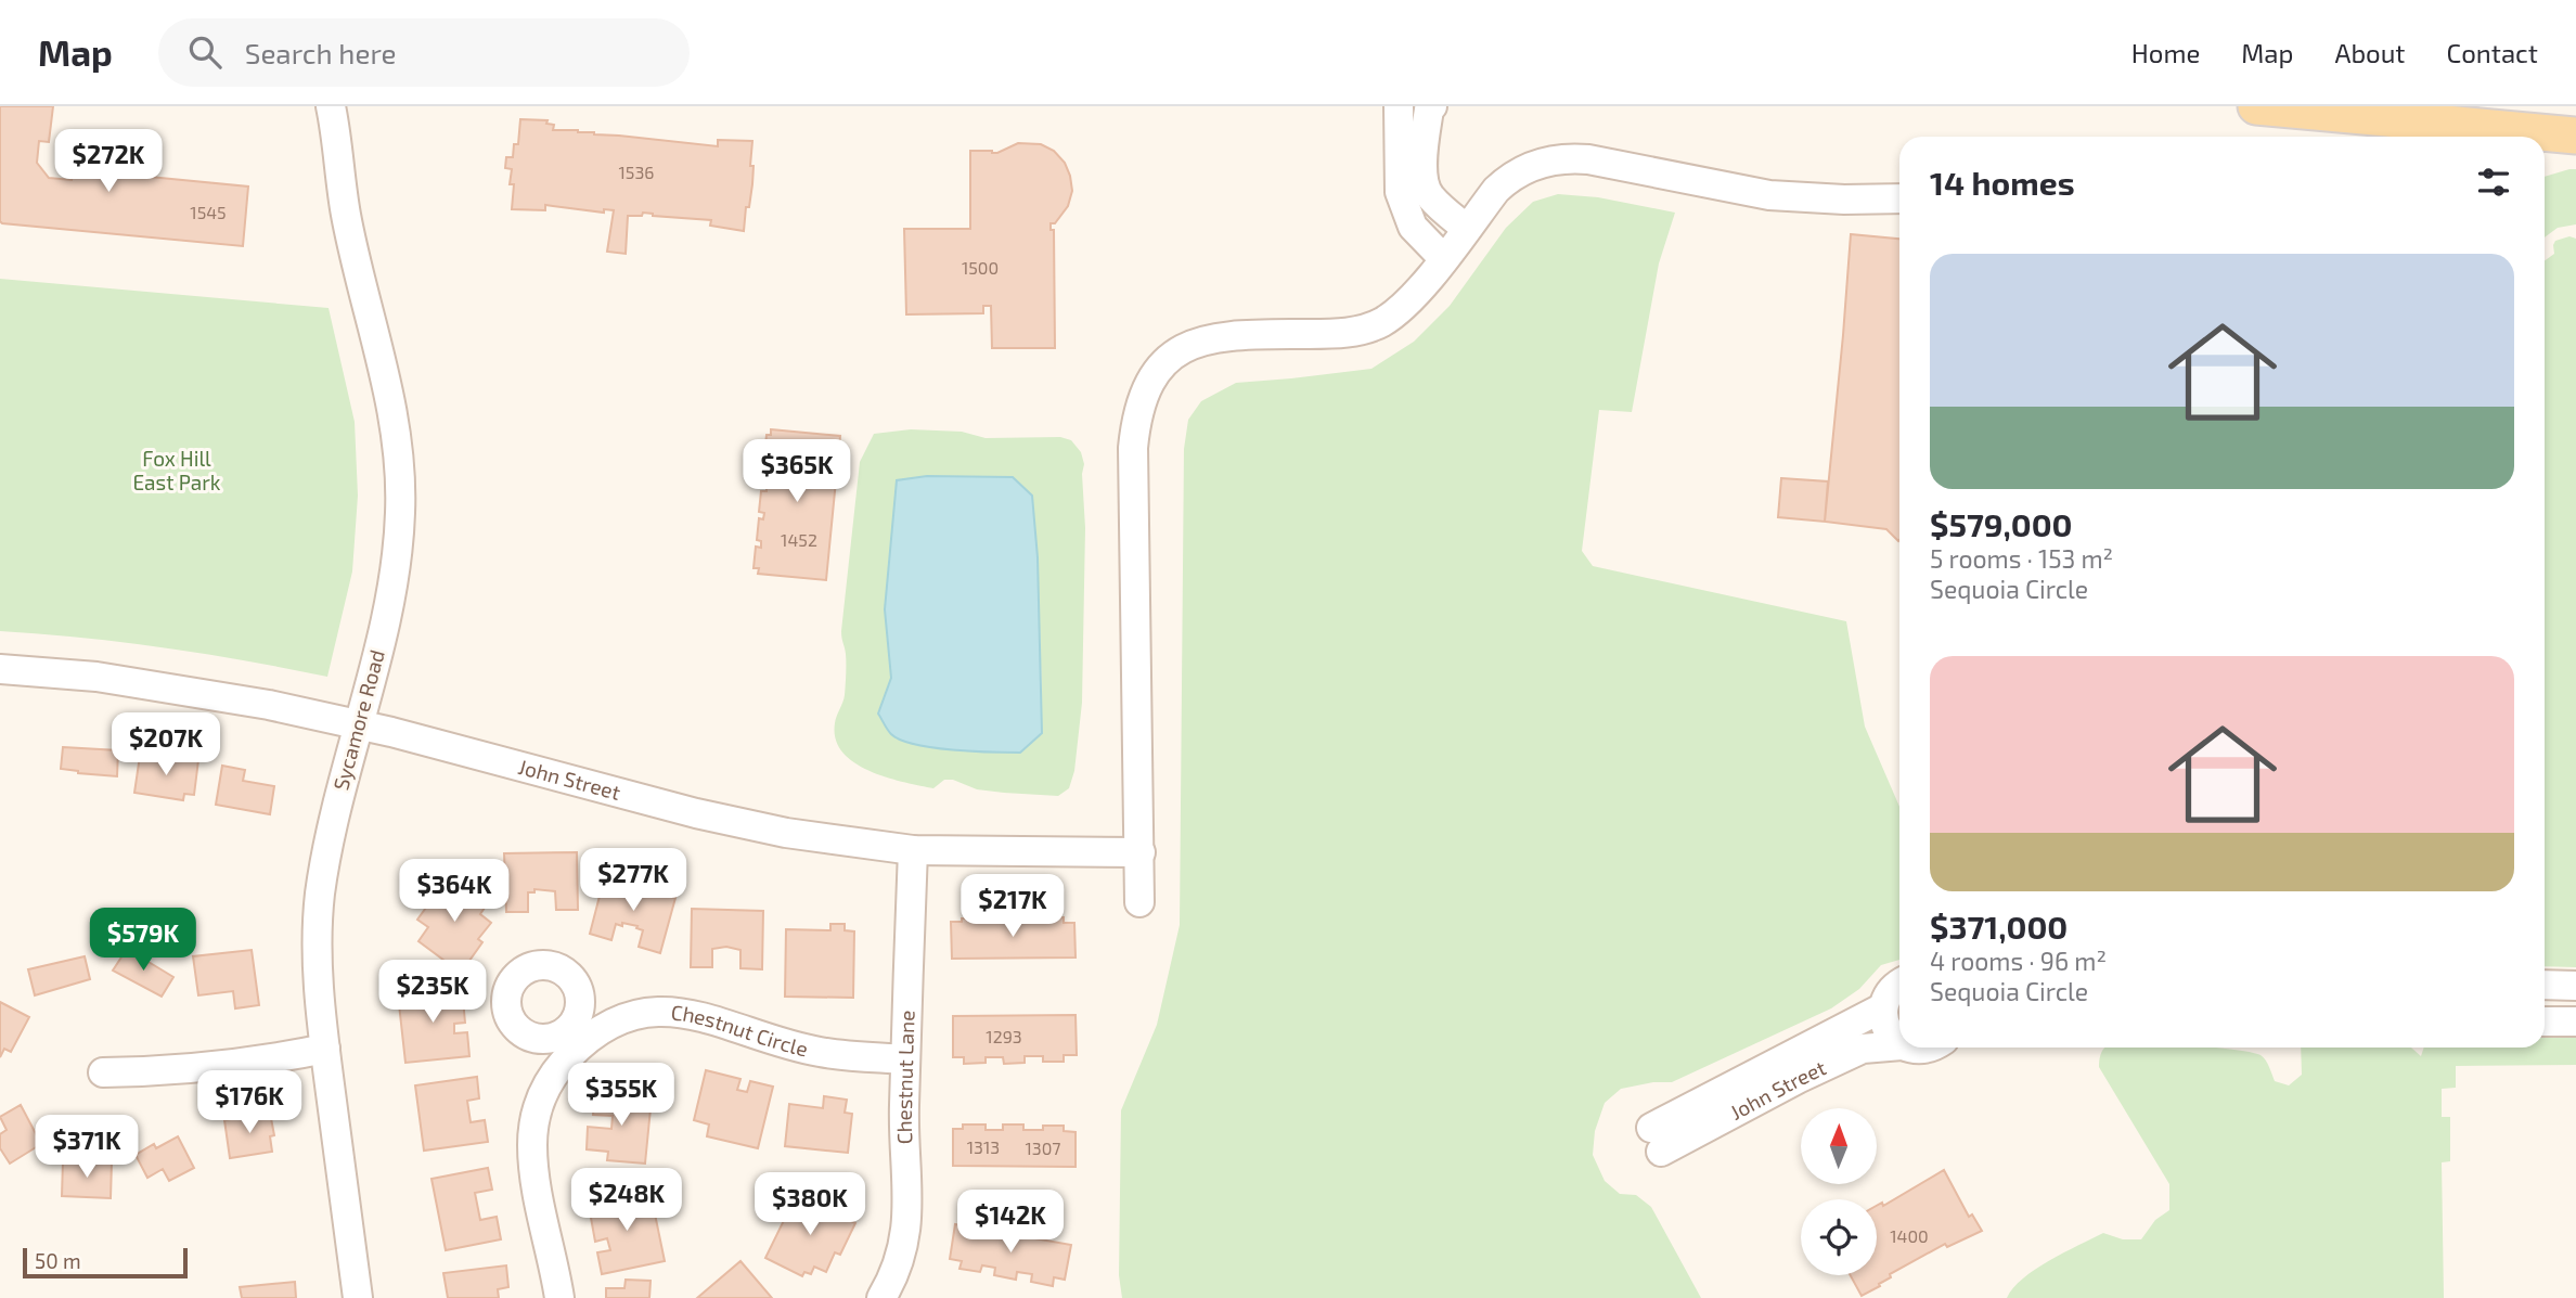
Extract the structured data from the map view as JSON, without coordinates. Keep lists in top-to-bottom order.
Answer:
{
  "streets": {
    "street": [
      "Sycamore Road",
      "John Street",
      "Chestnut Circle",
      "Chestnut Lane"
    ]
  },
  "crossings": [
    ["Sycamore Road", "John Street"],
    ["John Street", "Chestnut Lane"],
    ["Chestnut Circle", "Chestnut Lane"]
  ],
  "parks": ["Fox Hill East Park"],
  "house_numbers": [
    "1536",
    "1545",
    "1500",
    "1452",
    "1293",
    "1313",
    "1307",
    "1400"
  ],
  "scale_bar": "50 m",
  "north": "top",
  "page": {
    "header": "Map",
    "search": "Search here",
    "nav": [
      "Home",
      "Map",
      "About",
      "Contact"
    ],
    "price": [
      "$272K",
      "$365K",
      "$207K",
      "$277K",
      "$364K",
      "$217K",
      "$579K",
      "$235K",
      "$355K",
      "$176K",
      "$371K",
      "$248K",
      "$380K",
      "$142K"
    ],
    "heading": "14 homes",
    "list": [
      {
        "name": "$579,000",
        "note": "5 rooms · 153 m² · Sequoia Circle"
      },
      {
        "name": "$371,000",
        "note": "4 rooms · 96 m² · Sequoia Circle"
      }
    ],
    "scale": "50 m"
  }
}
